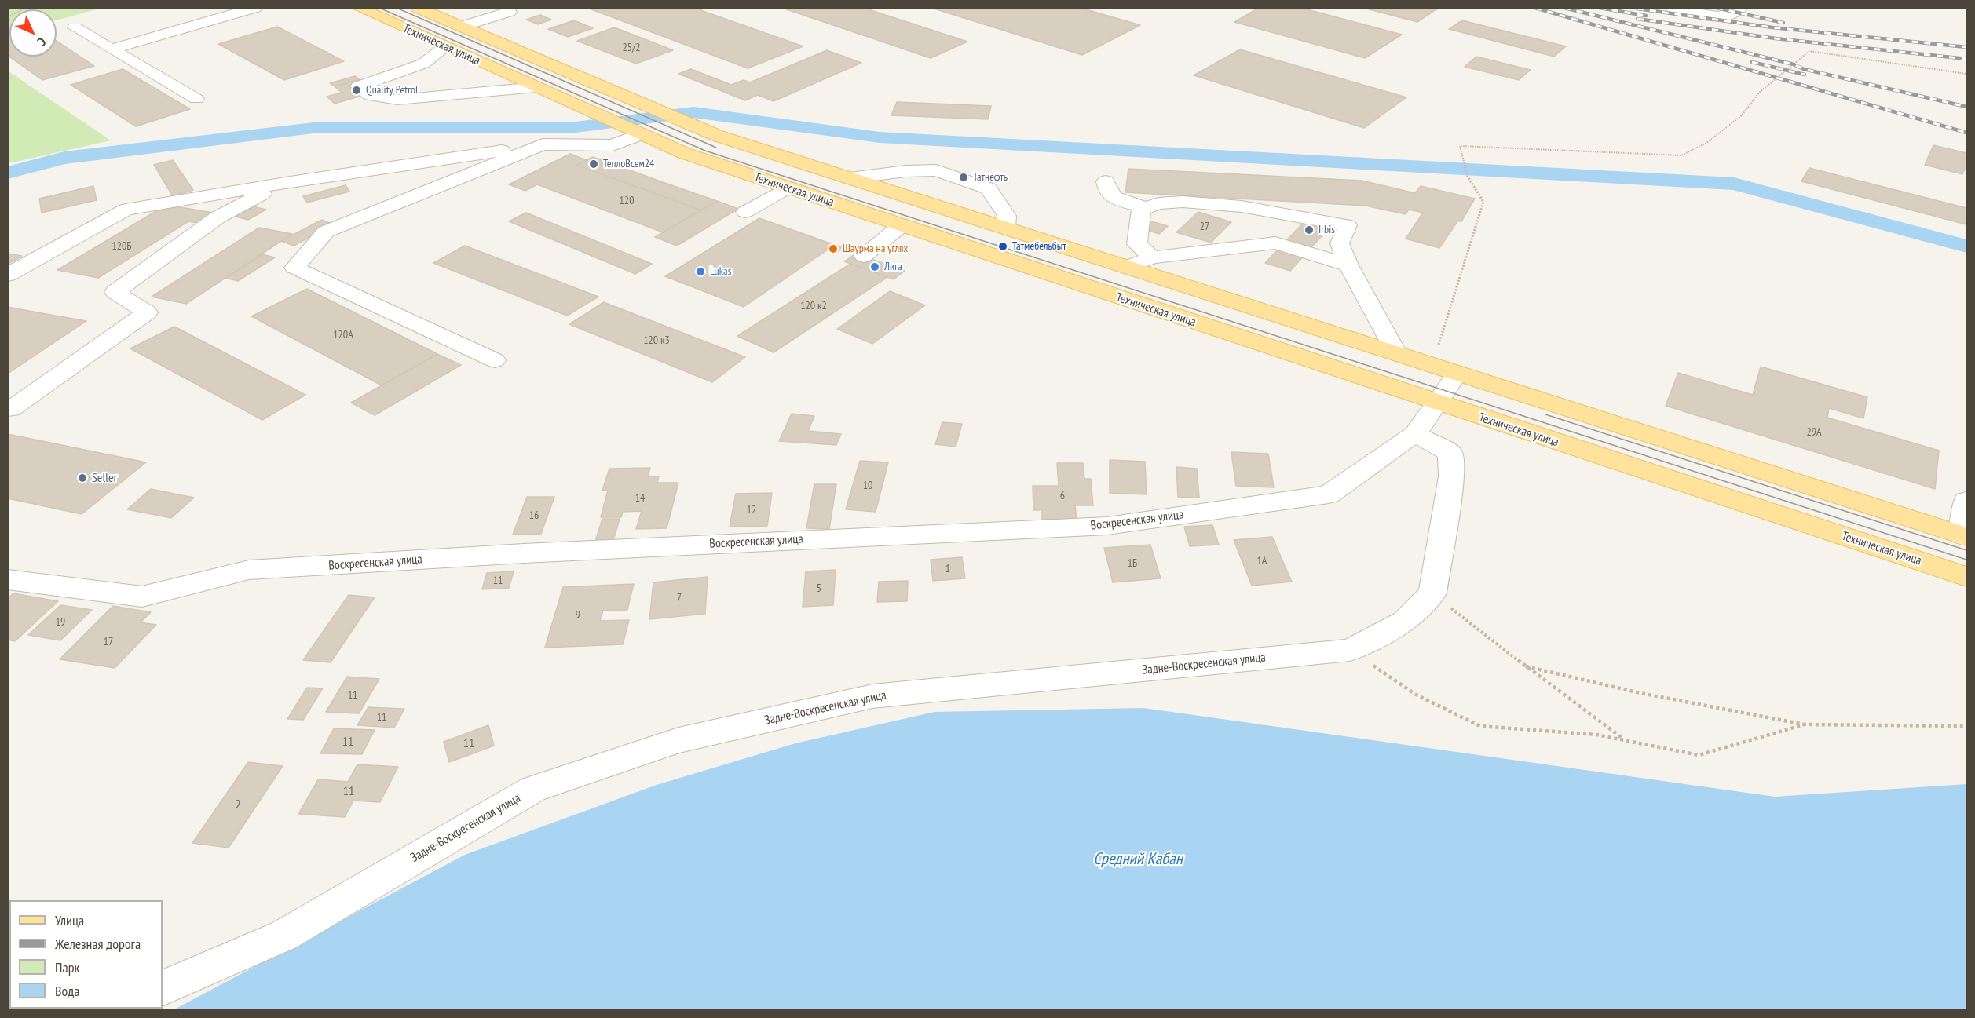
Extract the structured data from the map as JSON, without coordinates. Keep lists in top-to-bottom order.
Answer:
{
  "streets": {
    "main road": ["Техническая улица"],
    "street": ["Воскресенская улица", "Задне-Воскресенская улица"]
  },
  "crossings": [
    ["Техническая улица", "Воскресенская улица"]
  ],
  "water": ["Средний Кабан"],
  "places": [
    "Quality Petrol",
    "ТеплоВсем24",
    "Татнефть",
    "Irbis",
    "Татмебельбыт",
    "Шаурма на углях",
    "Лига",
    "Lukas",
    "Seller"
  ],
  "house_numbers": [
    "25/2",
    "120",
    "27",
    "120Б",
    "120 к2",
    "120А",
    "120 к3",
    "29А",
    "10",
    "6",
    "14",
    "12",
    "16",
    "1А",
    "1Б",
    "1",
    "11",
    "5",
    "7",
    "9",
    "19",
    "17",
    "11",
    "11",
    "11",
    "11",
    "11",
    "2"
  ],
  "legend": [
    "Улица",
    "Железная дорога",
    "Парк",
    "Вода"
  ],
  "north": "bottom right"
}
